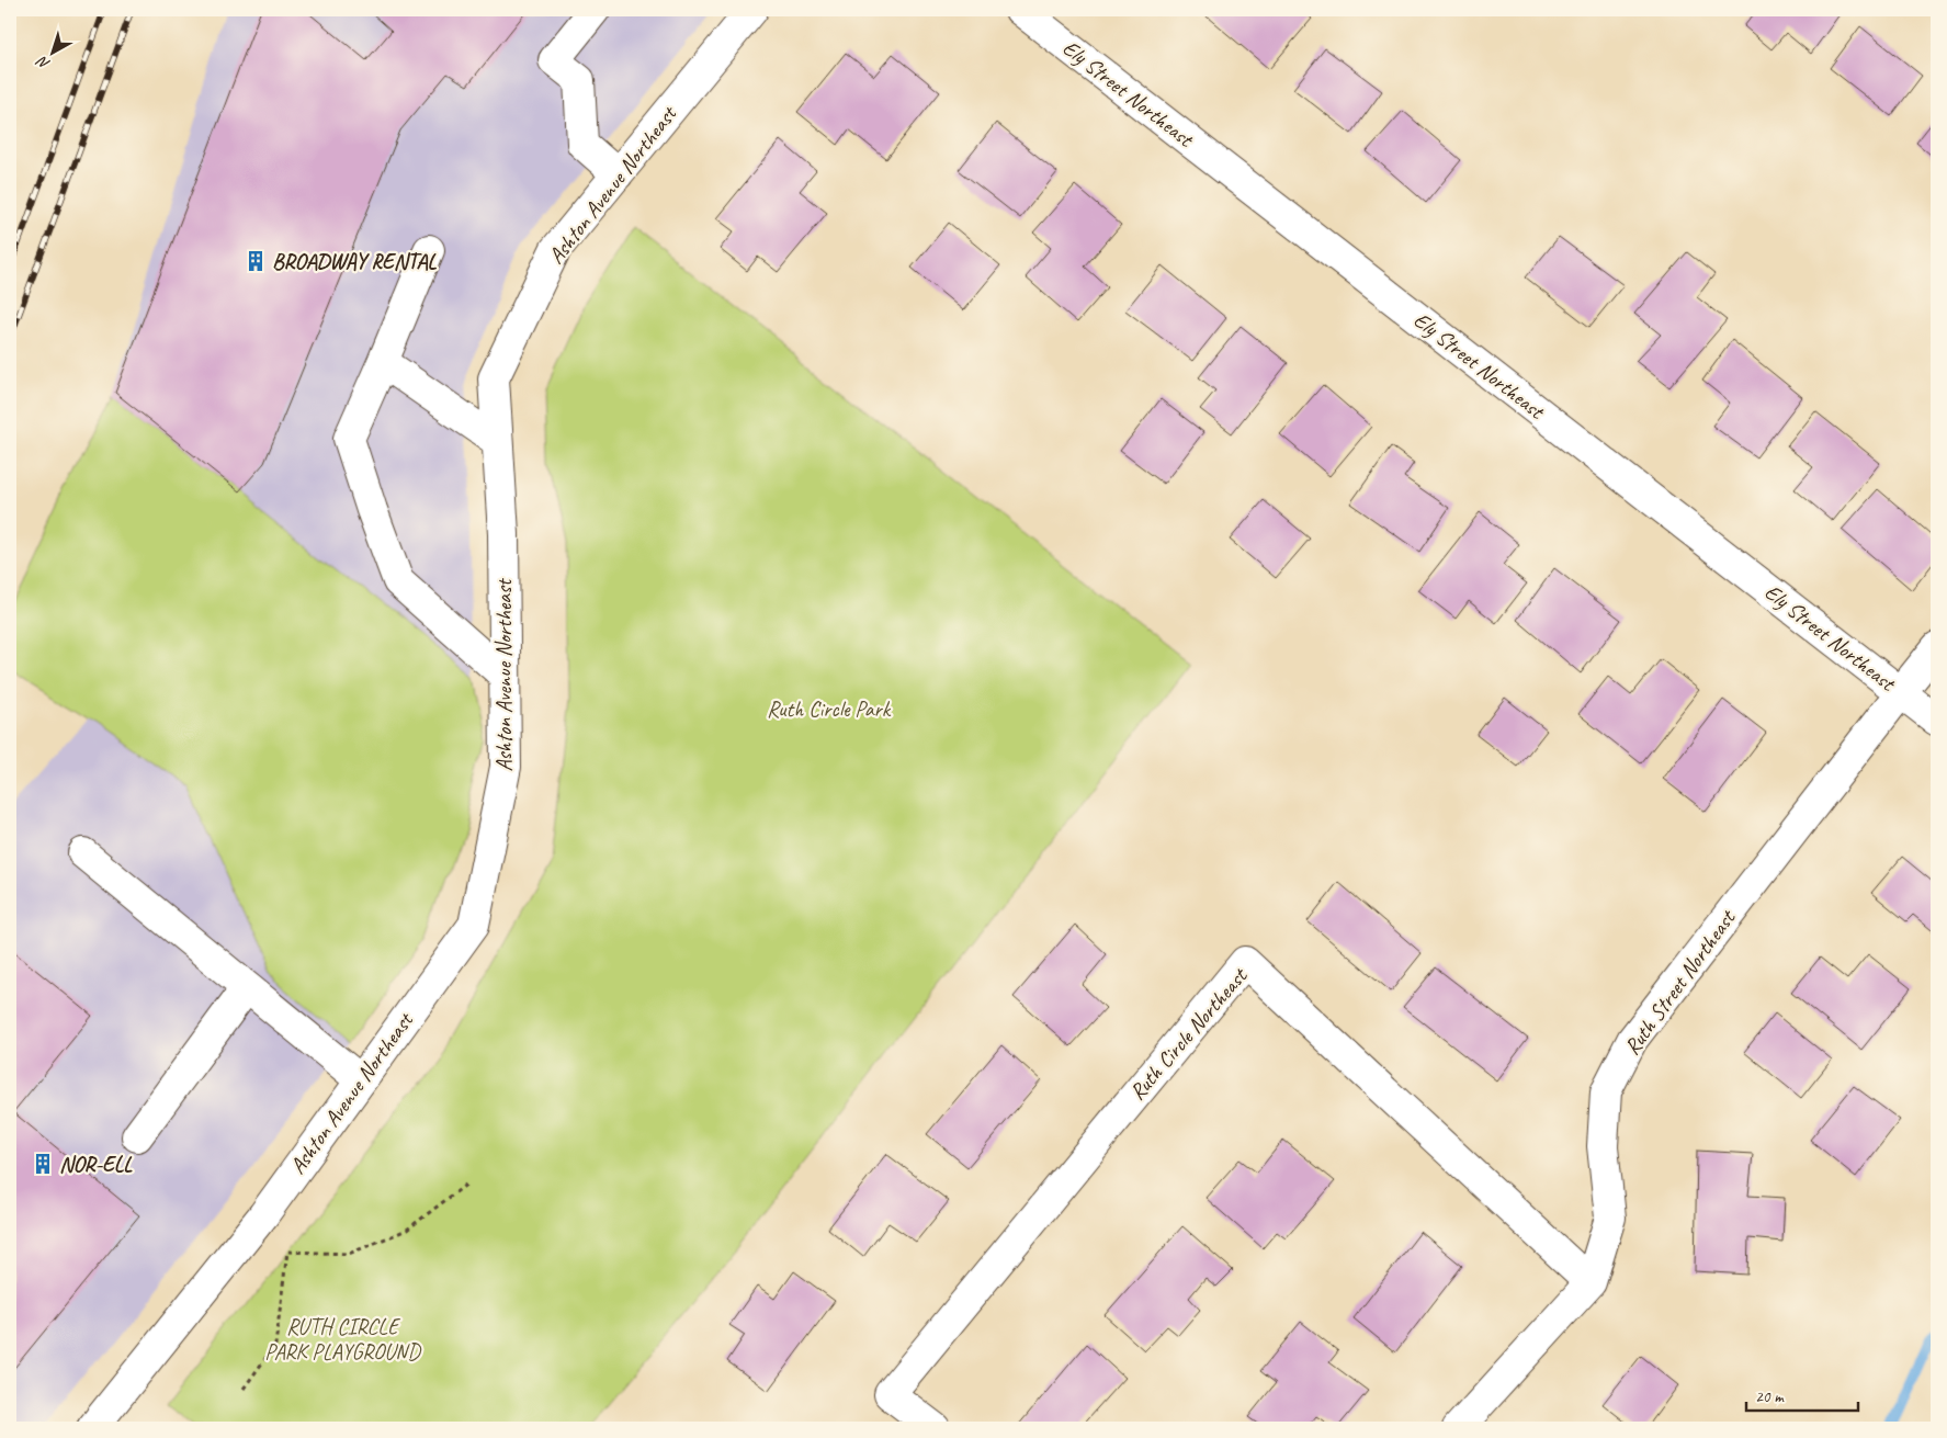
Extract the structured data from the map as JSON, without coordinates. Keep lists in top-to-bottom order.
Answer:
{
  "streets": {
    "street": [
      "Ely Street Northeast",
      "Ashton Avenue Northeast",
      "Ruth Street Northeast",
      "Ruth Circle Northeast"
    ]
  },
  "crossings": [
    ["Ely Street Northeast", "Ruth Street Northeast"],
    ["Ruth Street Northeast", "Ruth Circle Northeast"]
  ],
  "parks": ["Ruth Circle Park", "RUTH CIRCLE PARK PLAYGROUND"],
  "places": {
    "building": ["BROADWAY RENTAL", "NOR-ELL"]
  },
  "scale_bar": "20 m",
  "north": "bottom left"
}
